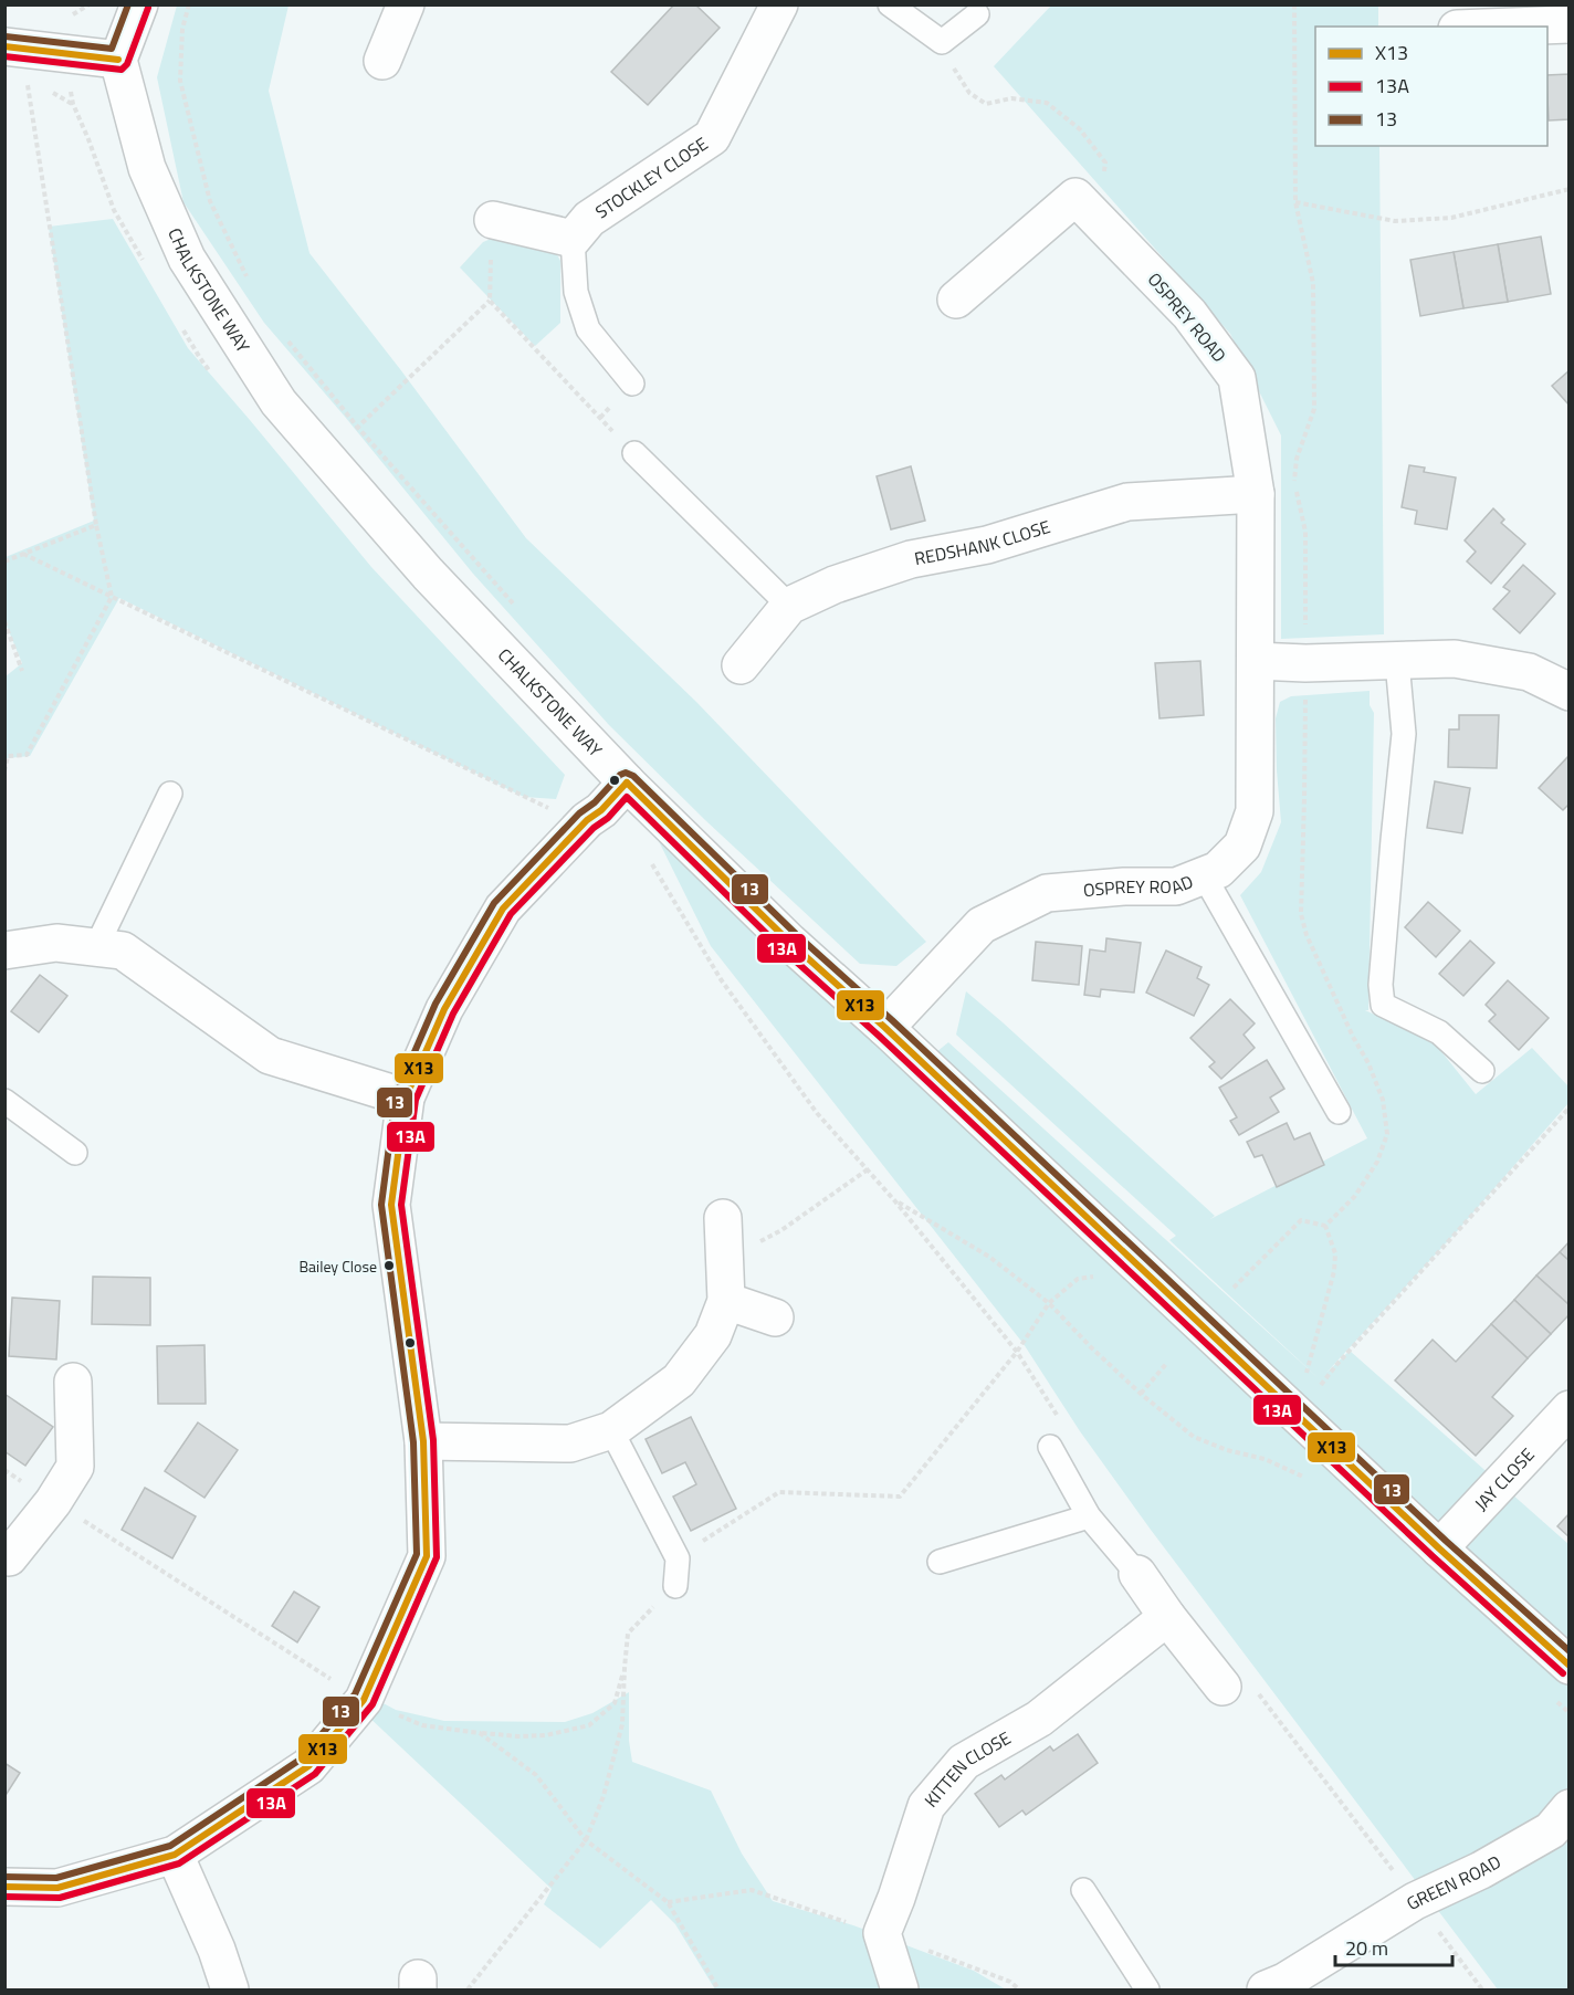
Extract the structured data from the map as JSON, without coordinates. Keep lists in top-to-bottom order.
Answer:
{
  "streets": {
    "street": [
      "STOCKLEY CLOSE",
      "CHALKSTONE WAY",
      "OSPREY ROAD",
      "REDSHANK CLOSE",
      "JAY CLOSE",
      "KITTEN CLOSE",
      "GREEN ROAD"
    ]
  },
  "crossings": [
    ["CHALKSTONE WAY", "OSPREY ROAD"],
    ["CHALKSTONE WAY", "JAY CLOSE"],
    ["OSPREY ROAD", "REDSHANK CLOSE"]
  ],
  "places": ["Bailey Close"],
  "lines": ["transit line 13", "transit line 13A", "transit line X13"],
  "legend": ["X13", "13A", "13"],
  "scale_bar": "20 m"
}
